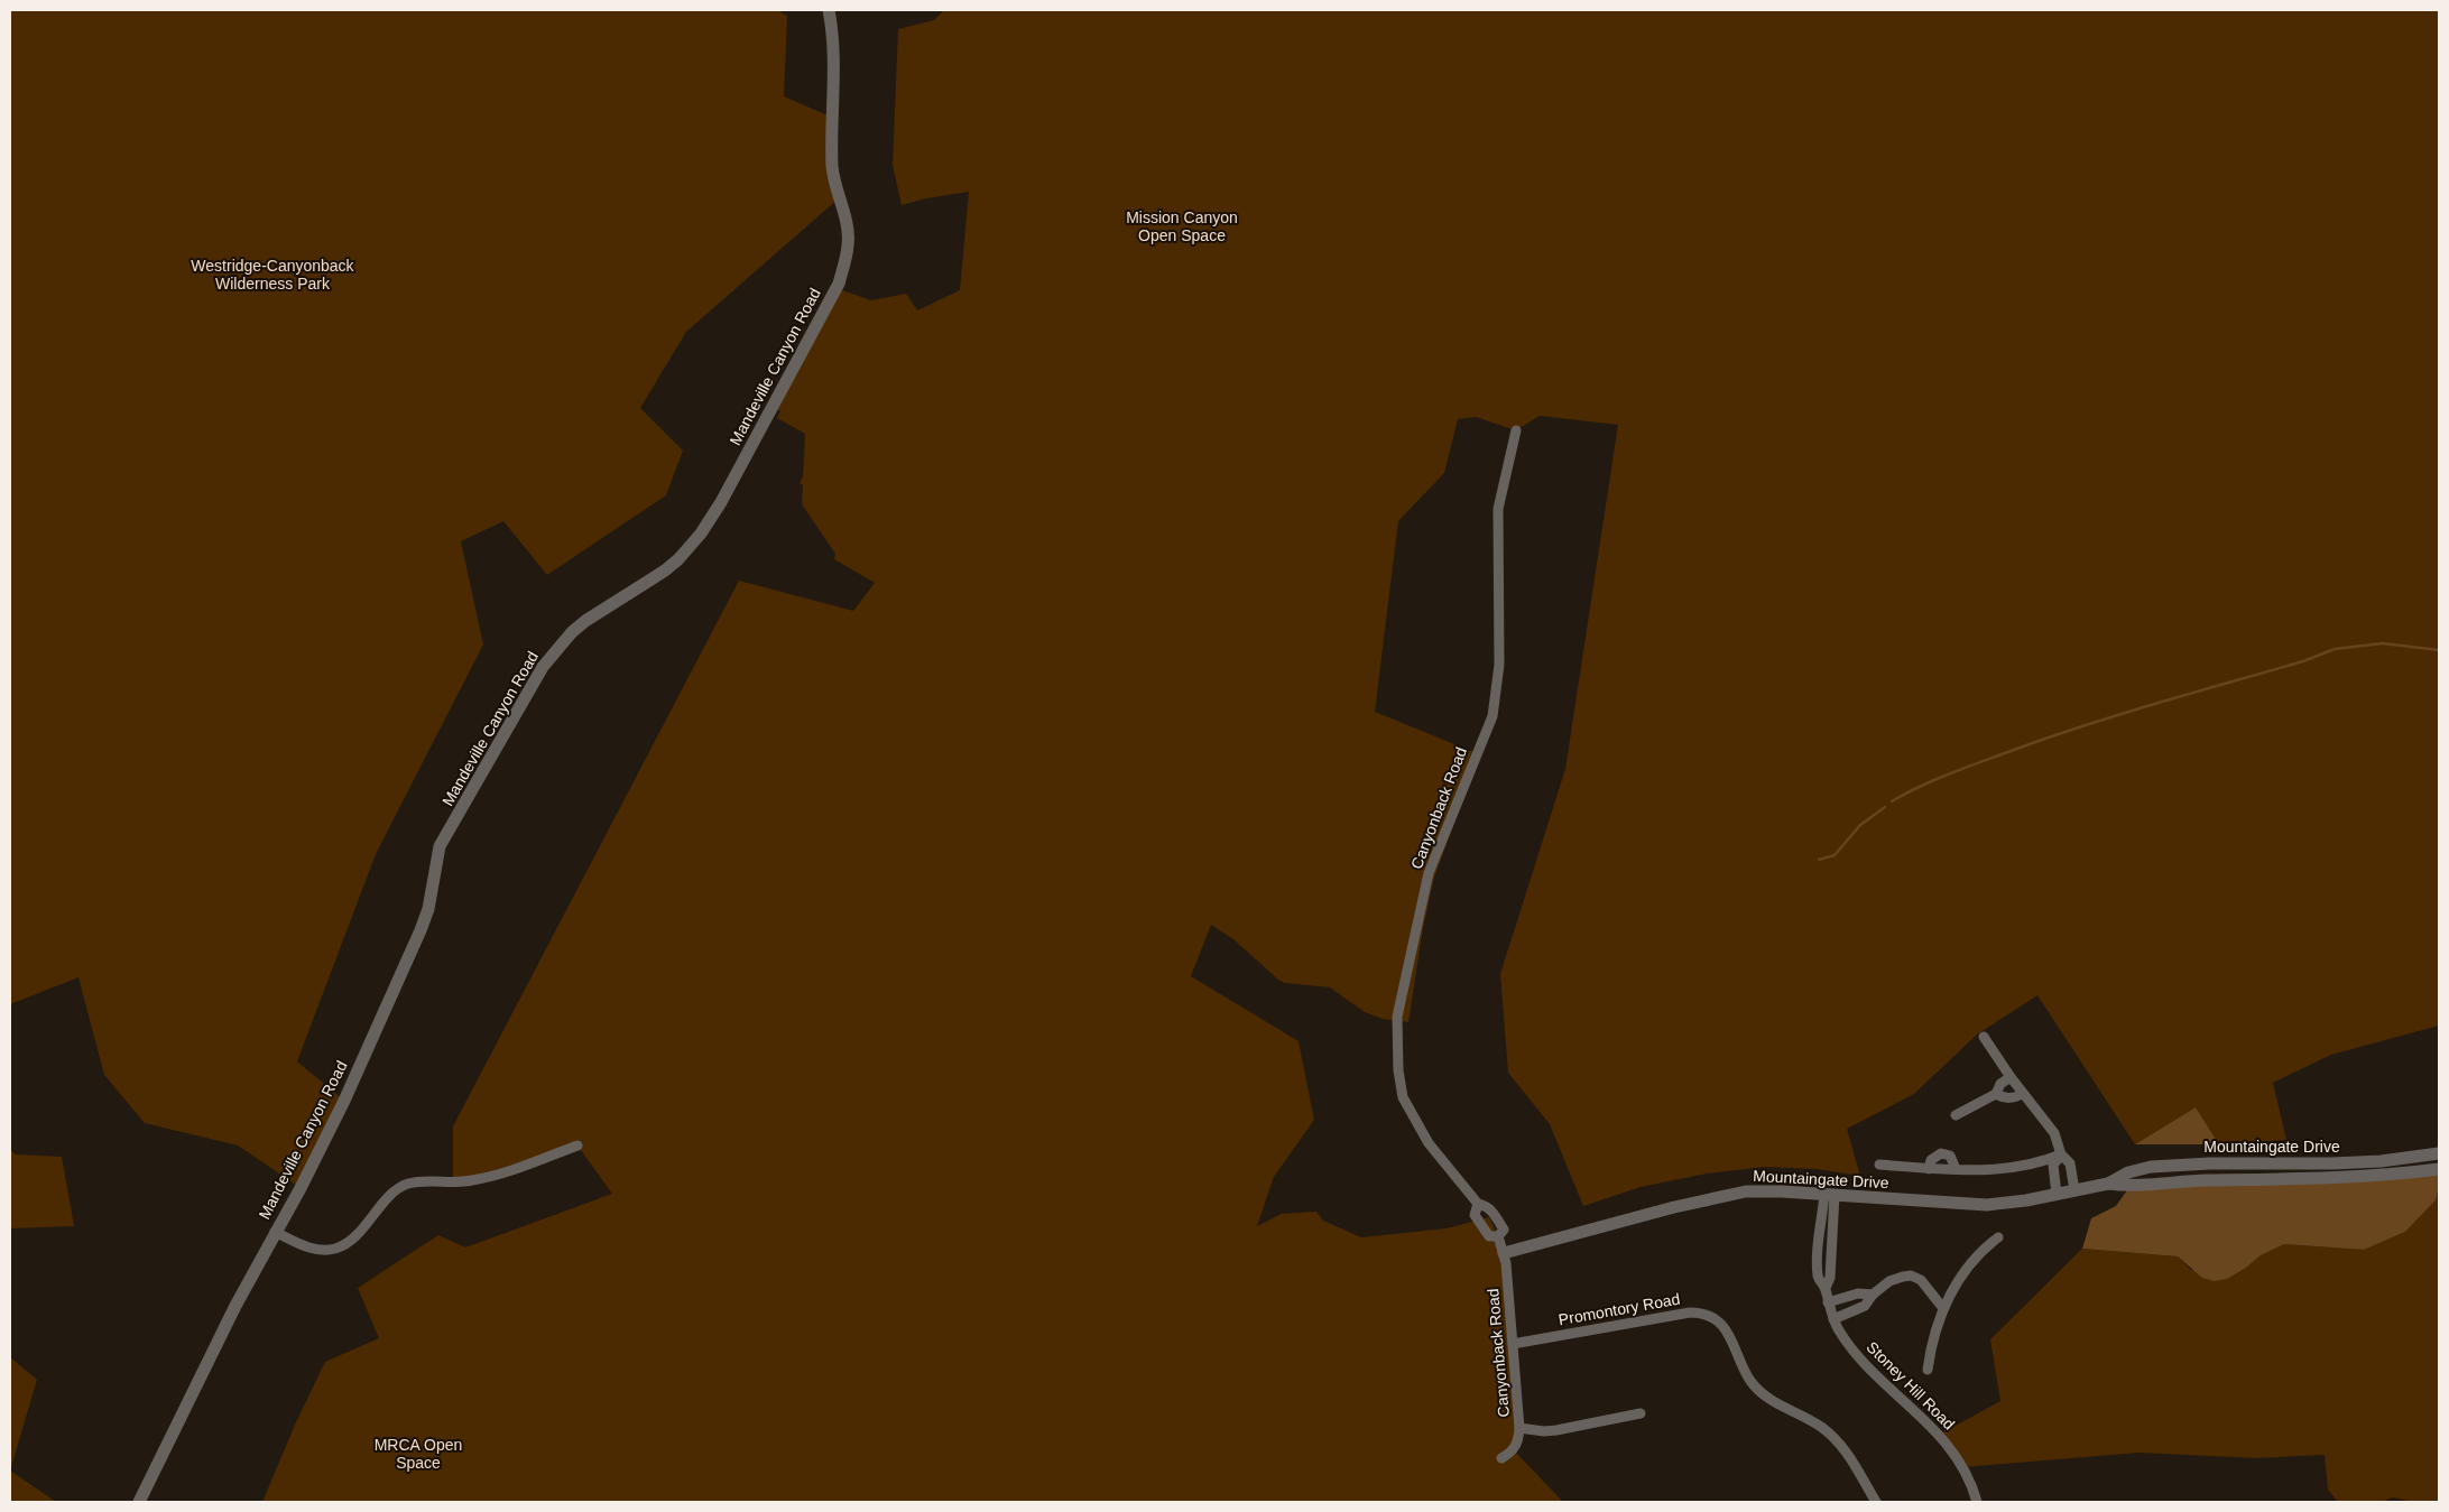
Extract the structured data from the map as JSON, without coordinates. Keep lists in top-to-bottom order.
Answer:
{
  "streets": {
    "street": [
      "Mandeville Canyon Road",
      "Canyonback Road",
      "Mountaingate Drive",
      "Promontory Road",
      "Stoney Hill Road"
    ]
  },
  "crossings": [
    ["Canyonback Road", "Mountaingate Drive"],
    ["Canyonback Road", "Promontory Road"],
    ["Mountaingate Drive", "Stoney Hill Road"]
  ],
  "parks": ["Mission Canyon Open Space", "Westridge-Canyonback Wilderness Park", "MRCA Open Space"]
}
